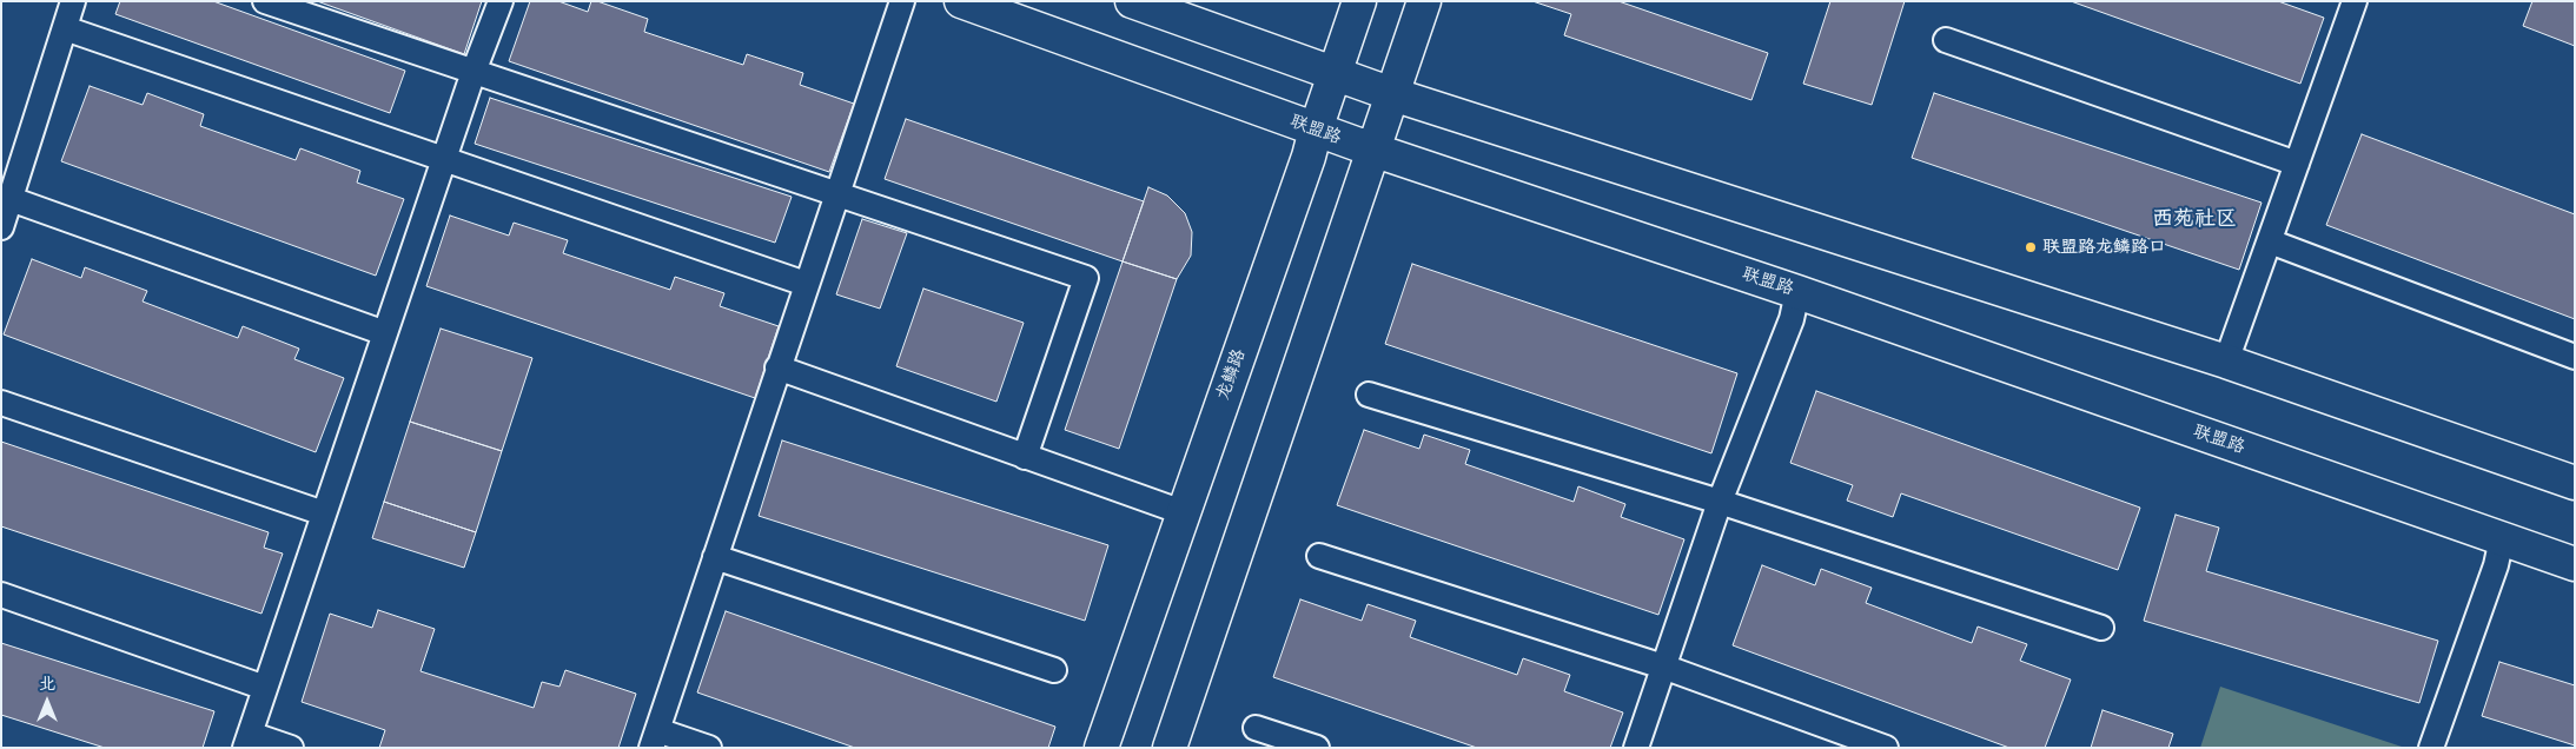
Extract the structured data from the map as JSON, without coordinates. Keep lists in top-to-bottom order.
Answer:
{
  "streets": {
    "main road": ["联盟路", "龙鳞路"]
  },
  "crossings": [
    ["联盟路", "龙鳞路"]
  ],
  "districts": ["西苑社区"],
  "places": ["联盟路龙鳞路口"],
  "north": "top"
}
